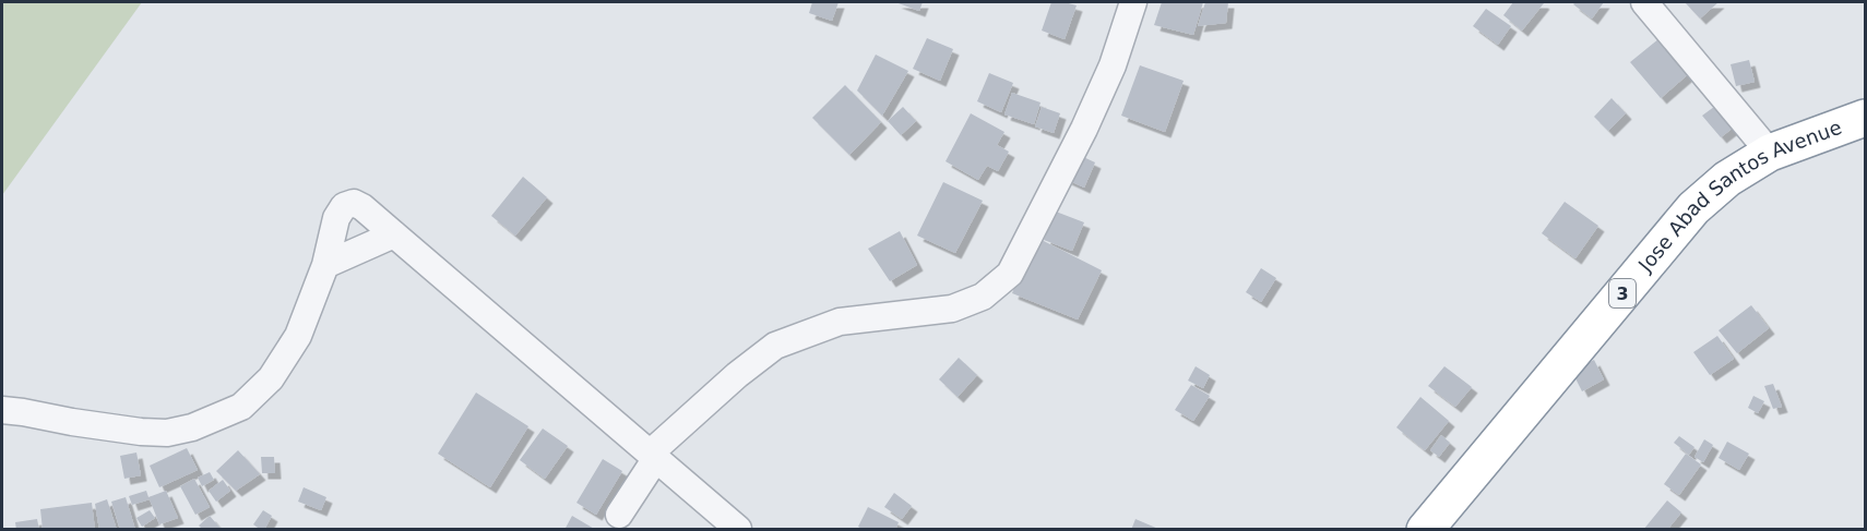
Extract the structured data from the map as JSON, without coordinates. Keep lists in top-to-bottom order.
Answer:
{
  "streets": {
    "highway": ["Jose Abad Santos Avenue", "3"]
  }
}
